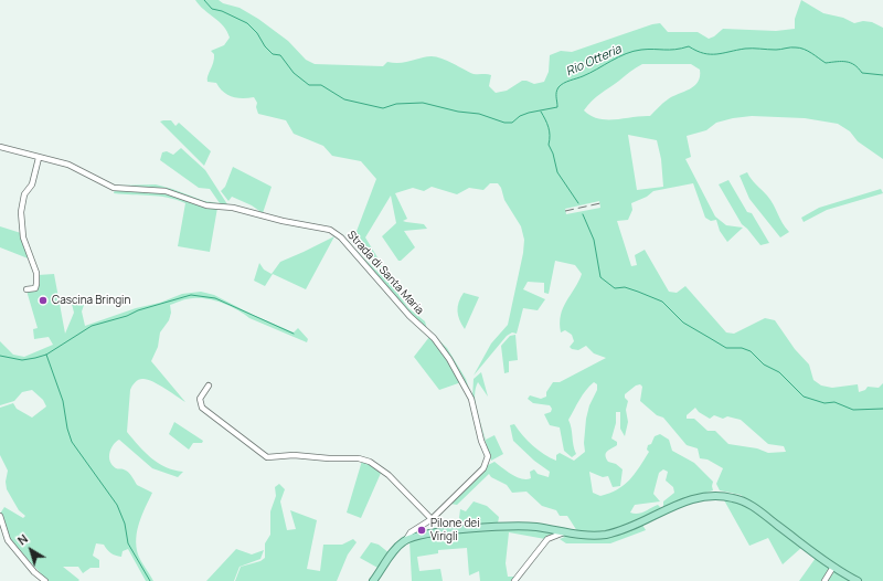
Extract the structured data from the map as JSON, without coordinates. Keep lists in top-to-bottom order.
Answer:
{
  "streets": {
    "street": ["Strada di Santa Maria"]
  },
  "water": ["Rio Otteria"],
  "places": ["Cascina Bringin", "Pilone dei Virigli"],
  "north": "top left"
}
